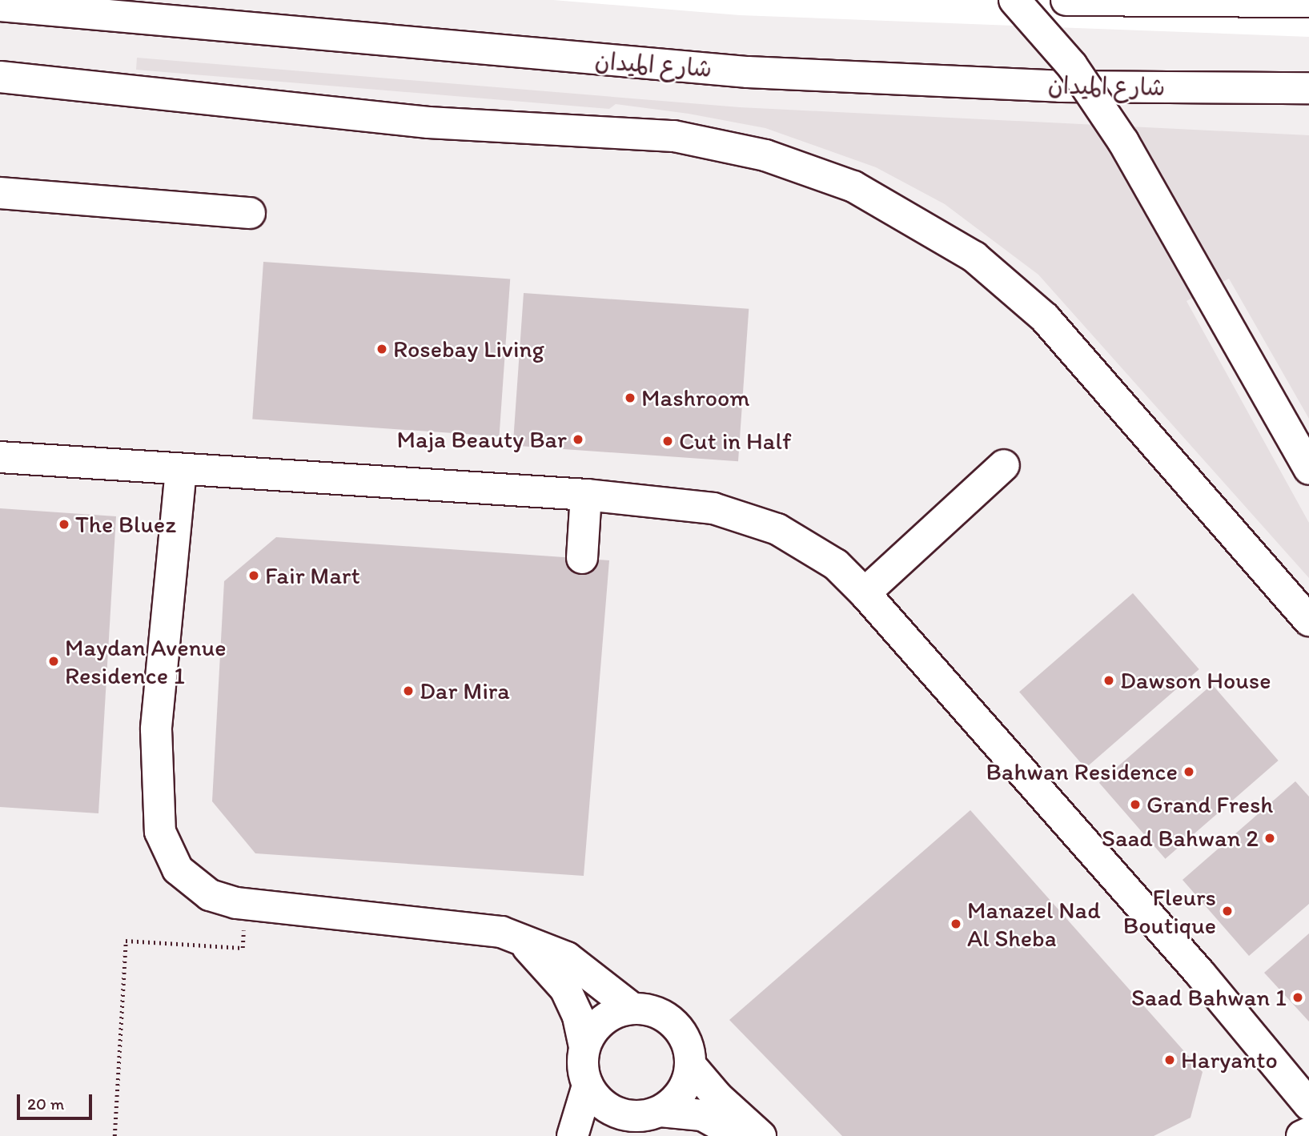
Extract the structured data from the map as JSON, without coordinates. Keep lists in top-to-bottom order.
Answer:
{
  "streets": {
    "main road": ["شارع الميدان"]
  },
  "places": [
    "Rosebay Living",
    "Mashroom",
    "Maja Beauty Bar",
    "Cut in Half",
    "The Bluez",
    "Fair Mart",
    "Maydan Avenue Residence 1",
    "Dawson House",
    "Dar Mira",
    "Bahwan Residence",
    "Grand Fresh",
    "Saad Bahwan 2",
    "Fleurs Boutique",
    "Manazel Nad Al Sheba",
    "Saad Bahwan 1",
    "Haryanto"
  ],
  "scale_bar": "20 m"
}
